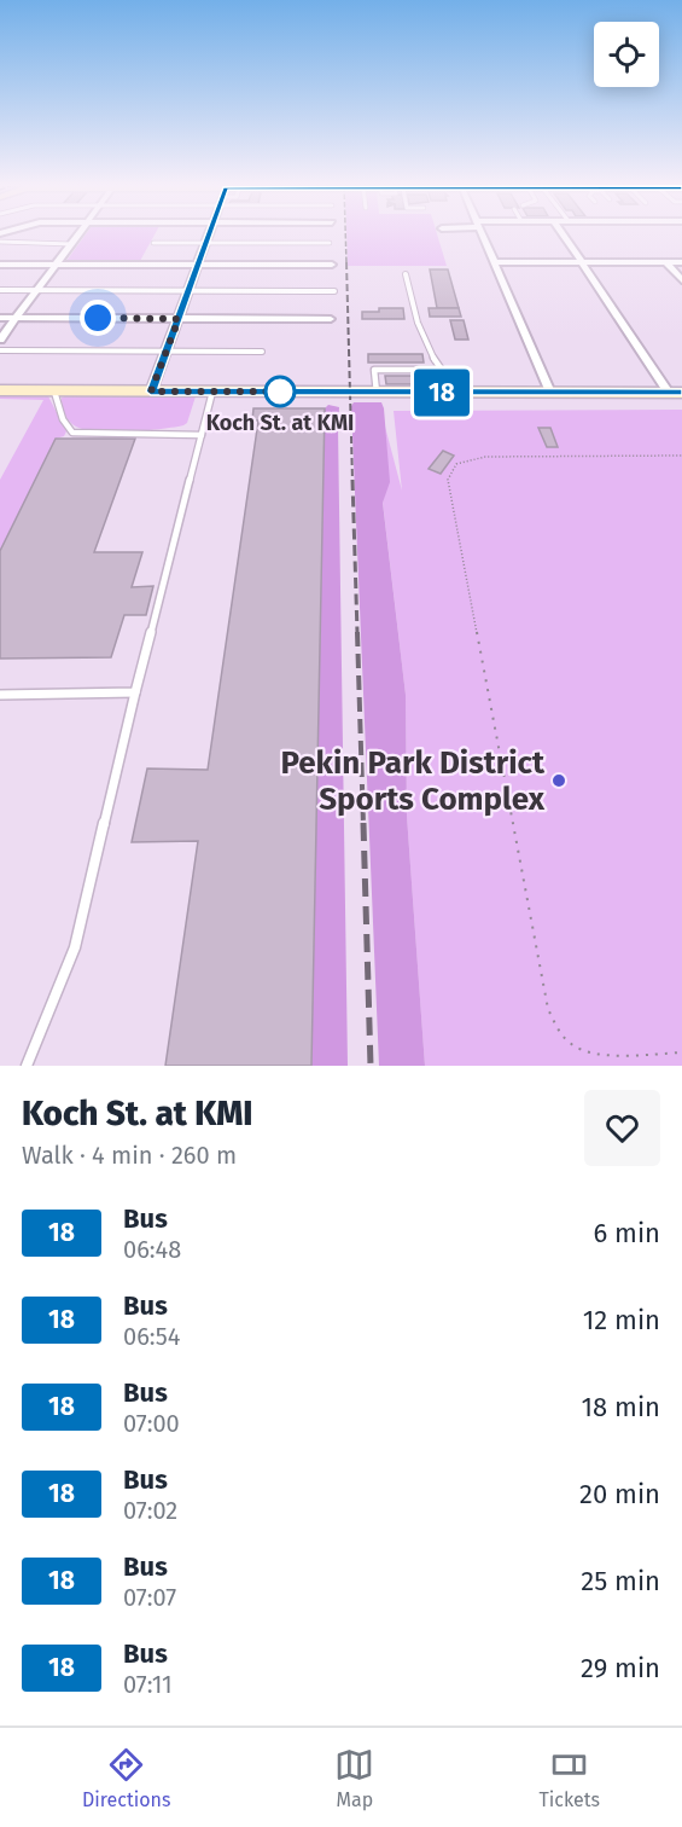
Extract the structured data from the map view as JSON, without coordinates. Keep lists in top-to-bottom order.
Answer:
{
  "places": ["Koch St. at KMI", "Pekin Park District Sports Complex"],
  "lines": ["bus line 18"],
  "page": {
    "on_map": "18",
    "heading": ["Koch St. at KMI", "Walk · 4 min · 260 m"],
    "list": [
      {
        "mark": "18",
        "name": "Bus",
        "note": "06:48",
        "value": "6 min"
      },
      {
        "mark": "18",
        "name": "Bus",
        "note": "06:54",
        "value": "12 min"
      },
      {
        "mark": "18",
        "name": "Bus",
        "note": "07:00",
        "value": "18 min"
      },
      {
        "mark": "18",
        "name": "Bus",
        "note": "07:02",
        "value": "20 min"
      },
      {
        "mark": "18",
        "name": "Bus",
        "note": "07:07",
        "value": "25 min"
      },
      {
        "mark": "18",
        "name": "Bus",
        "note": "07:11",
        "value": "29 min"
      }
    ],
    "tabs": ["Directions", "Map", "Tickets"]
  }
}
